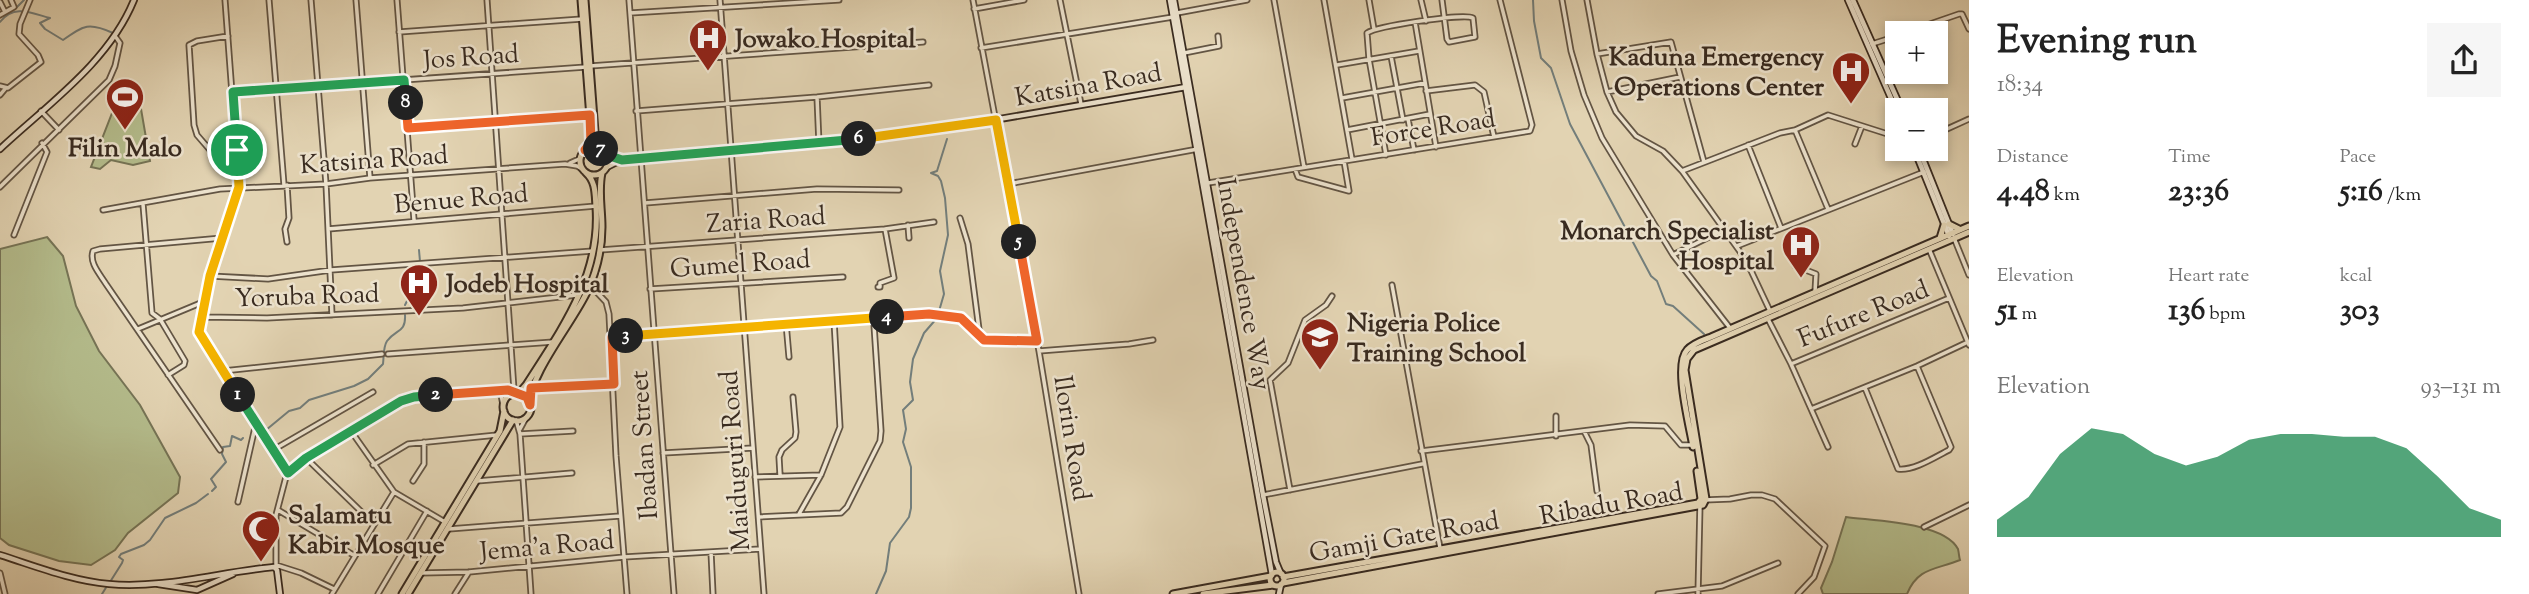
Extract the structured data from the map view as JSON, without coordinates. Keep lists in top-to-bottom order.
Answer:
{
  "streets": {
    "main road": [
      "Katsina Road",
      "Independence Way",
      "Ribadu Road",
      "Gamji Gate Road"
    ],
    "street": [
      "Jos Road",
      "Force Road",
      "Benue Road",
      "Zaria Road",
      "Gumel Road",
      "Yoruba Road",
      "Fufure Road",
      "Ilorin Road",
      "Ibadan Street",
      "Maiduguri Road",
      "Jema'a Road"
    ]
  },
  "crossings": [
    ["Jos Road", "Ibadan Street"],
    ["Jos Road", "Maiduguri Road"],
    ["Katsina Road", "Independence Way"],
    ["Katsina Road", "Ilorin Road"],
    ["Katsina Road", "Ibadan Street"],
    ["Katsina Road", "Maiduguri Road"],
    ["Force Road", "Independence Way"],
    ["Zaria Road", "Ibadan Street"],
    ["Zaria Road", "Maiduguri Road"],
    ["Gumel Road", "Ibadan Street"],
    ["Gumel Road", "Maiduguri Road"],
    ["Independence Way", "Gamji Gate Road"],
    ["Ibadan Street", "Jema'a Road"],
    ["Maiduguri Road", "Jema'a Road"],
    ["Ribadu Road", "Gamji Gate Road"]
  ],
  "places": {
    "hospital": [
      "Jowako Hospital",
      "Kaduna Emergency Operations Center",
      "Monarch Specialist Hospital",
      "Jodeb Hospital"
    ],
    "sports": ["Filin Malo"],
    "school or university": ["Nigeria Police Training School"],
    "mosque": ["Salamatu Kabir Mosque"]
  },
  "page": {
    "heading": ["Evening run", "18:34"],
    "map_buttons": ["+", "−"],
    "pins": [
      "8",
      "6",
      "7",
      "5",
      "4",
      "3",
      "1",
      "2"
    ],
    "stats": [
      ["Distance", "4.48 km"],
      ["Time", "23:36"],
      ["Pace", "5:16 /km"],
      ["Elevation", "51 m"],
      ["Heart rate", "136 bpm"],
      ["kcal", "303"]
    ],
    "chart": ["Elevation", "93–131 m"]
  }
}
